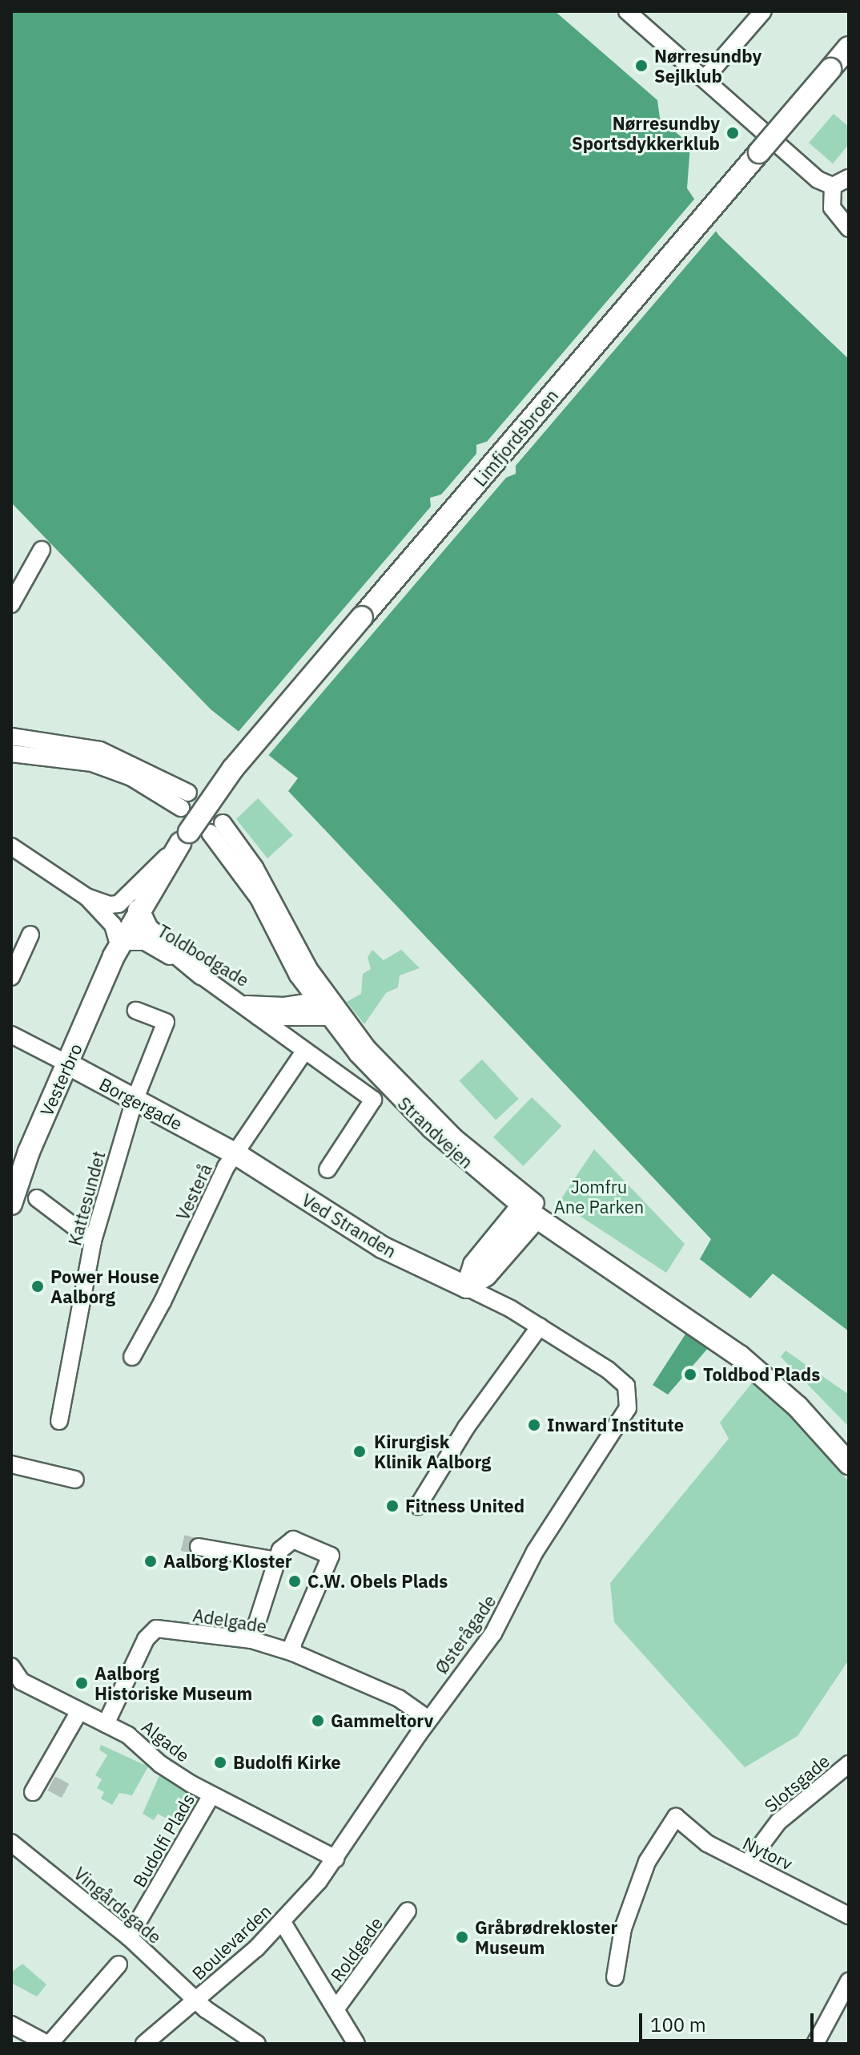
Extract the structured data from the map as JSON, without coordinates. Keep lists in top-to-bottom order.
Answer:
{
  "streets": {
    "main road": [
      "Limfjordsbroen",
      "Vesterbro",
      "Borgergade",
      "Strandvejen",
      "Ved Stranden"
    ],
    "street": [
      "Toldbodgade",
      "Vesterå",
      "Kattesundet",
      "Adelgade",
      "Østerågade",
      "Algade",
      "Slotsgade",
      "Budolfi Plads",
      "Nytorv",
      "Vingårdsgade",
      "Boulevarden",
      "Roldgade"
    ]
  },
  "crossings": [
    ["Limfjordsbroen", "Vesterbro"],
    ["Limfjordsbroen", "Strandvejen"],
    ["Toldbodgade", "Vesterbro"],
    ["Toldbodgade", "Vesterå"],
    ["Vesterbro", "Borgergade"],
    ["Vesterbro", "Strandvejen"],
    ["Borgergade", "Vesterå"],
    ["Borgergade", "Kattesundet"],
    ["Borgergade", "Ved Stranden"],
    ["Vesterå", "Ved Stranden"],
    ["Ved Stranden", "Østerågade"],
    ["Adelgade", "Østerågade"],
    ["Adelgade", "Algade"],
    ["Østerågade", "Algade"],
    ["Østerågade", "Boulevarden"],
    ["Algade", "Budolfi Plads"],
    ["Algade", "Boulevarden"],
    ["Slotsgade", "Nytorv"],
    ["Budolfi Plads", "Vingårdsgade"],
    ["Vingårdsgade", "Boulevarden"]
  ],
  "parks": ["Jomfru Ane Parken"],
  "places": [
    "Nørresundby Sejlklub",
    "Nørresundby Sportsdykkerklub",
    "Power House Aalborg",
    "Toldbod Plads",
    "Inward Institute",
    "Kirurgisk Klinik Aalborg",
    "Fitness United",
    "Aalborg Kloster",
    "C.W. Obels Plads",
    "Aalborg Historiske Museum",
    "Gammeltorv",
    "Budolfi Kirke",
    "Gråbrødrekloster Museum"
  ],
  "scale_bar": "100 m"
}
